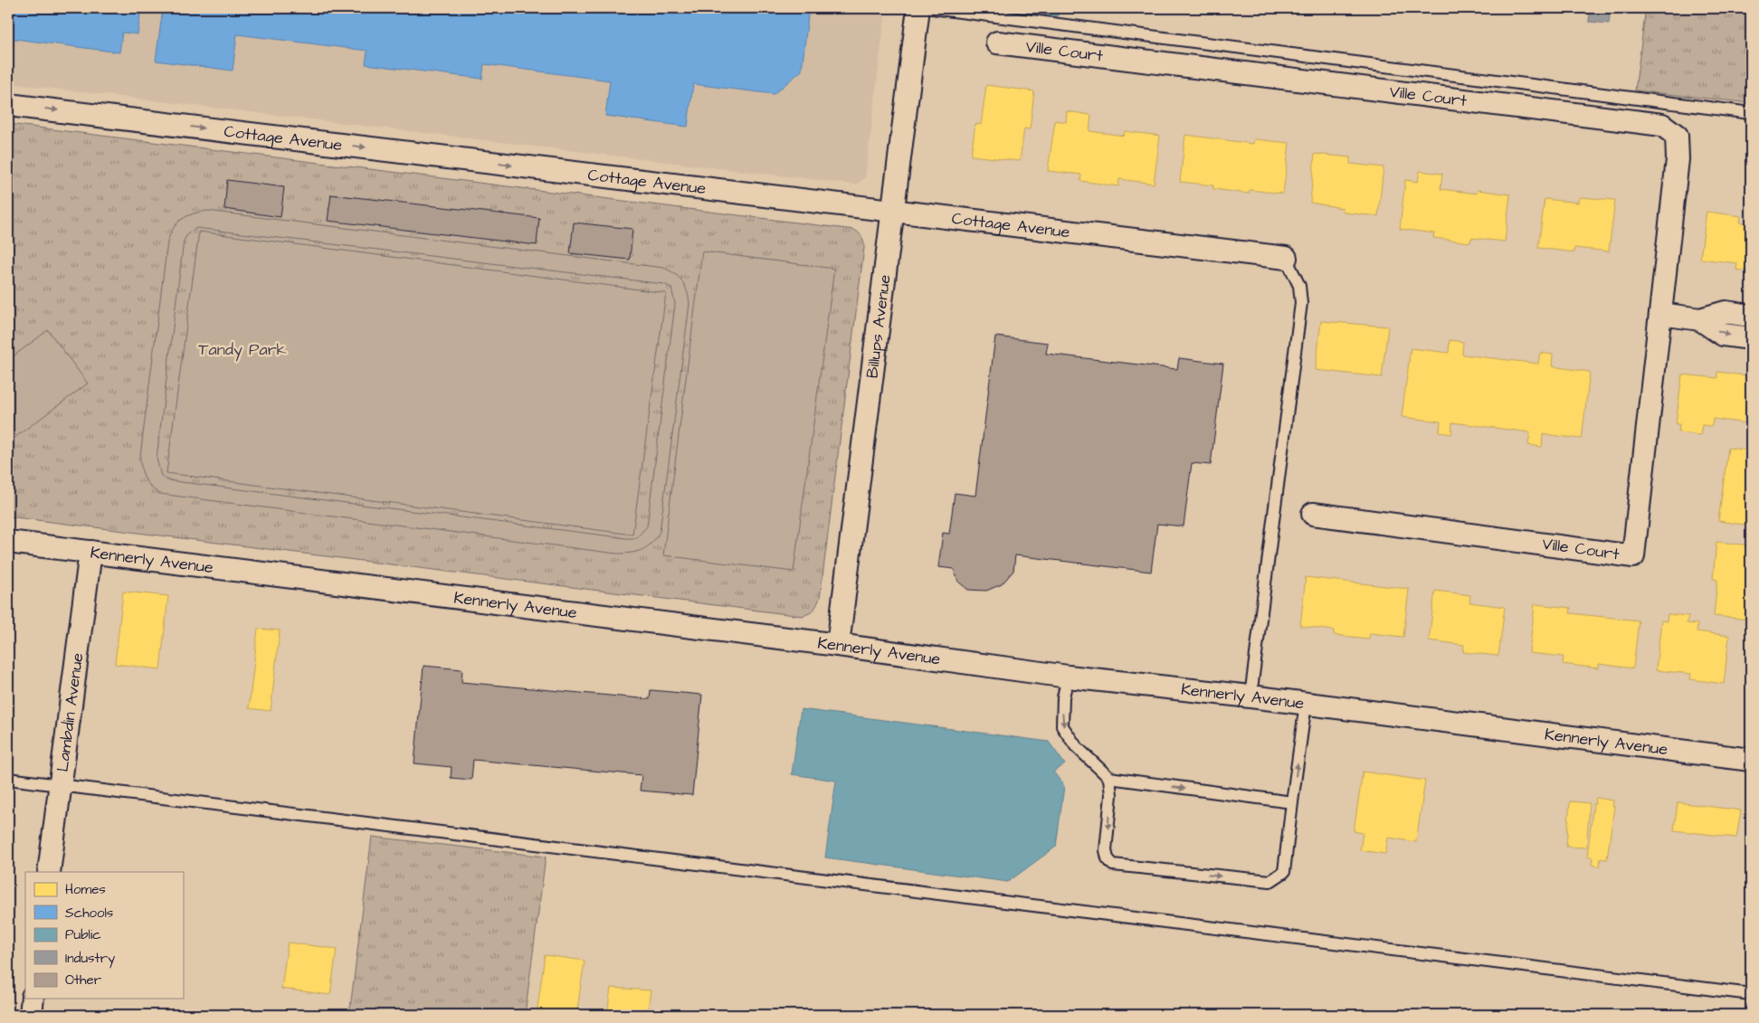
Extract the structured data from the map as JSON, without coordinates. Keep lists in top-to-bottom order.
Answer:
{
  "streets": {
    "street": [
      "Ville Court",
      "Cottage Avenue",
      "Billups Avenue",
      "Kennerly Avenue",
      "Lambdin Avenue"
    ]
  },
  "crossings": [
    ["Cottage Avenue", "Billups Avenue"],
    ["Billups Avenue", "Kennerly Avenue"],
    ["Kennerly Avenue", "Lambdin Avenue"]
  ],
  "one_way": ["Cottage Avenue"],
  "parks": ["Tandy Park"],
  "legend": [
    "Homes",
    "Schools",
    "Public",
    "Industry",
    "Other"
  ]
}
